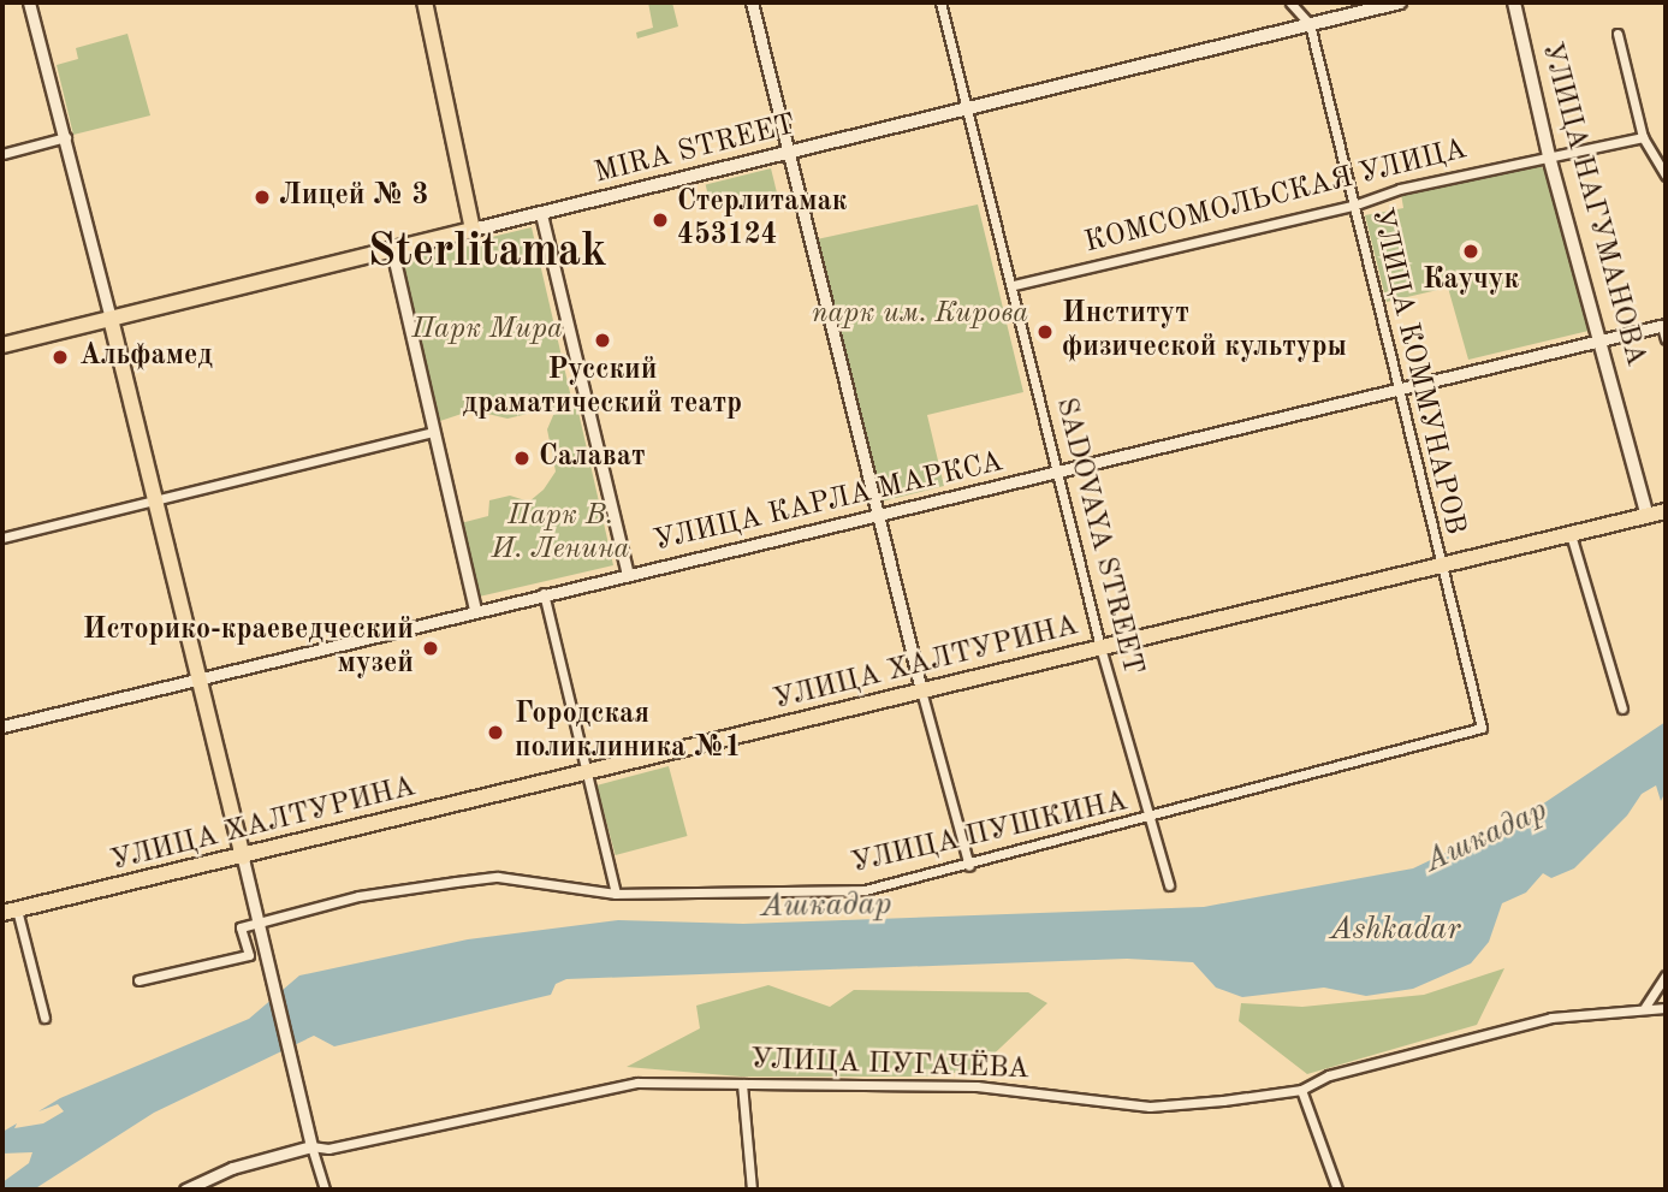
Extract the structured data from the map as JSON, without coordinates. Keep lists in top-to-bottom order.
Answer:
{
  "streets": {
    "main road": ["MIRA STREET", "УЛИЦА НАГУМАНОВА", "УЛИЦА ХАЛТУРИНА"],
    "street": [
      "КОМСОМОЛЬСКАЯ УЛИЦА",
      "УЛИЦА КОММУНАРОВ",
      "УЛИЦА КАРЛА МАРКСА",
      "SADOVAYA STREET",
      "УЛИЦА ПУШКИНА",
      "УЛИЦА ПУГАЧЁВА"
    ]
  },
  "crossings": [
    ["MIRA STREET", "УЛИЦА КОММУНАРОВ"],
    ["MIRA STREET", "SADOVAYA STREET"],
    ["КОМСОМОЛЬСКАЯ УЛИЦА", "УЛИЦА НАГУМАНОВА"],
    ["КОМСОМОЛЬСКАЯ УЛИЦА", "УЛИЦА КОММУНАРОВ"],
    ["КОМСОМОЛЬСКАЯ УЛИЦА", "SADOVAYA STREET"],
    ["УЛИЦА НАГУМАНОВА", "УЛИЦА КАРЛА МАРКСА"],
    ["УЛИЦА НАГУМАНОВА", "УЛИЦА ХАЛТУРИНА"],
    ["УЛИЦА КОММУНАРОВ", "УЛИЦА КАРЛА МАРКСА"],
    ["УЛИЦА КОММУНАРОВ", "УЛИЦА ХАЛТУРИНА"],
    ["УЛИЦА КОММУНАРОВ", "УЛИЦА ПУШКИНА"],
    ["УЛИЦА КАРЛА МАРКСА", "SADOVAYA STREET"],
    ["SADOVAYA STREET", "УЛИЦА ХАЛТУРИНА"],
    ["SADOVAYA STREET", "УЛИЦА ПУШКИНА"]
  ],
  "districts": ["Sterlitamak"],
  "water": ["Ашкадар", "Ashkadar"],
  "parks": ["парк им. Кирова", "Парк Мира", "Парк В. И. Ленина"],
  "places": [
    "Лицей № 3",
    "Стерлитамак 453124",
    "Каучук",
    "Институт физической культуры",
    "Русский драматический театр",
    "Альфамед",
    "Салават",
    "Историко-краеведческий музей",
    "Городская поликлиника №1"
  ]
}
